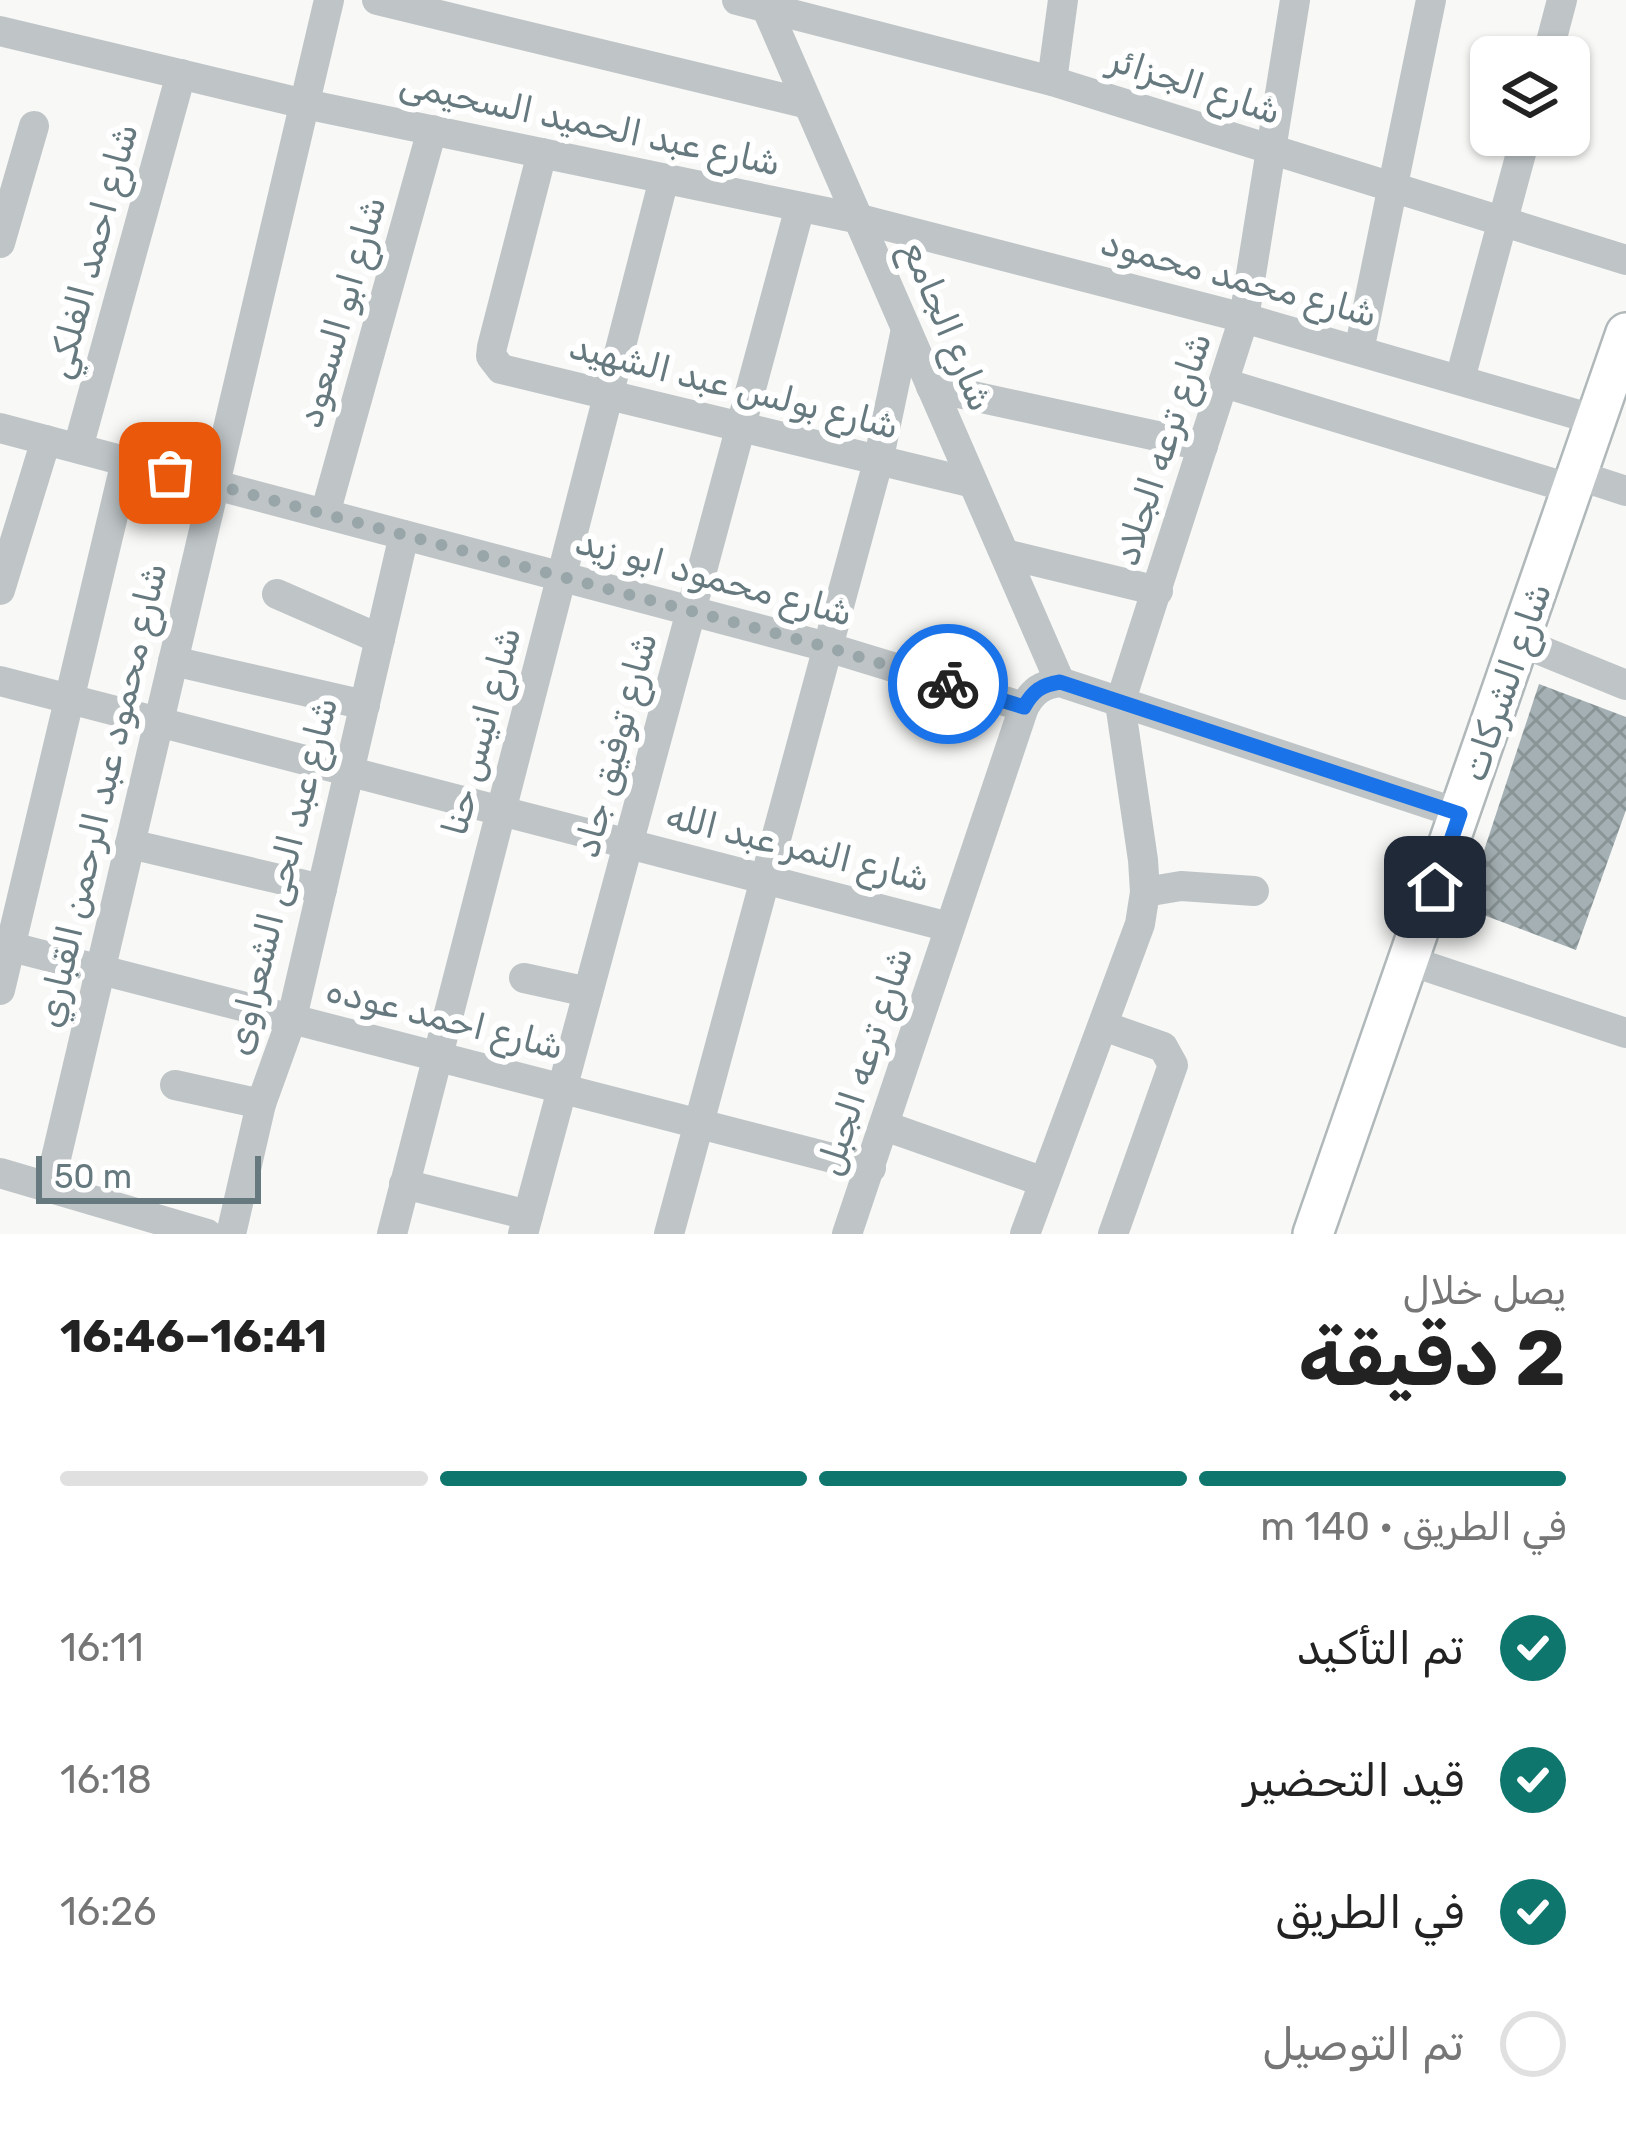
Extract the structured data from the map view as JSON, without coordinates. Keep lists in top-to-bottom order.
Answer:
{
  "streets": {
    "main road": ["شارع الشركات"],
    "street": [
      "شارع الجزائر",
      "شارع عبد الحميد السحيمى",
      "شارع احمد الفلكي",
      "شارع محمد محمود",
      "شارع ابو السعود",
      "شارع الجامع",
      "شارع بولس عبد الشهيد",
      "شارع ترعه الجلاد",
      "شارع محمود ابو زيد",
      "شارع انيس حنا",
      "شارع توفيق جاد",
      "شارع محمود عبد الرحمن القباري",
      "شارع النمر عبد الله",
      "شارع عبد الحى الشعراوى",
      "شارع احمد عوده",
      "شارع ترعه الجبل"
    ]
  },
  "crossings": [
    ["شارع الجزائر", "شارع الجامع"],
    ["شارع الجزائر", "شارع ترعه الجلاد"],
    ["شارع عبد الحميد السحيمى", "شارع احمد الفلكي"],
    ["شارع عبد الحميد السحيمى", "شارع محمد محمود"],
    ["شارع عبد الحميد السحيمى", "شارع ابو السعود"],
    ["شارع عبد الحميد السحيمى", "شارع الجامع"],
    ["شارع عبد الحميد السحيمى", "شارع بولس عبد الشهيد"],
    ["شارع عبد الحميد السحيمى", "شارع انيس حنا"],
    ["شارع عبد الحميد السحيمى", "شارع توفيق جاد"],
    ["شارع عبد الحميد السحيمى", "شارع محمود عبد الرحمن القباري"],
    ["شارع احمد الفلكي", "شارع محمود ابو زيد"],
    ["شارع محمد محمود", "شارع الجامع"],
    ["شارع محمد محمود", "شارع ترعه الجلاد"],
    ["شارع محمد محمود", "شارع الشركات"],
    ["شارع ابو السعود", "شارع محمود ابو زيد"],
    ["شارع الجامع", "شارع بولس عبد الشهيد"],
    ["شارع بولس عبد الشهيد", "شارع انيس حنا"],
    ["شارع بولس عبد الشهيد", "شارع توفيق جاد"],
    ["شارع محمود ابو زيد", "شارع انيس حنا"],
    ["شارع محمود ابو زيد", "شارع توفيق جاد"],
    ["شارع محمود ابو زيد", "شارع محمود عبد الرحمن القباري"],
    ["شارع محمود ابو زيد", "شارع عبد الحى الشعراوى"],
    ["شارع محمود ابو زيد", "شارع ترعه الجبل"],
    ["شارع انيس حنا", "شارع النمر عبد الله"],
    ["شارع انيس حنا", "شارع احمد عوده"],
    ["شارع توفيق جاد", "شارع النمر عبد الله"],
    ["شارع توفيق جاد", "شارع احمد عوده"],
    ["شارع محمود عبد الرحمن القباري", "شارع النمر عبد الله"],
    ["شارع محمود عبد الرحمن القباري", "شارع احمد عوده"],
    ["شارع النمر عبد الله", "شارع عبد الحى الشعراوى"],
    ["شارع النمر عبد الله", "شارع ترعه الجبل"],
    ["شارع عبد الحى الشعراوى", "شارع احمد عوده"],
    ["شارع احمد عوده", "شارع ترعه الجبل"]
  ],
  "scale_bar": "50 m",
  "page": {
    "scale": "50 m",
    "heading": ["2 دقيقة", "يصل خلال", "16:41–16:46"],
    "bar": "في الطريق · 140 m",
    "list": [
      ["تم التأكيد", "16:11"],
      ["قيد التحضير", "16:18"],
      ["في الطريق", "16:26"],
      "تم التوصيل"
    ]
  }
}
